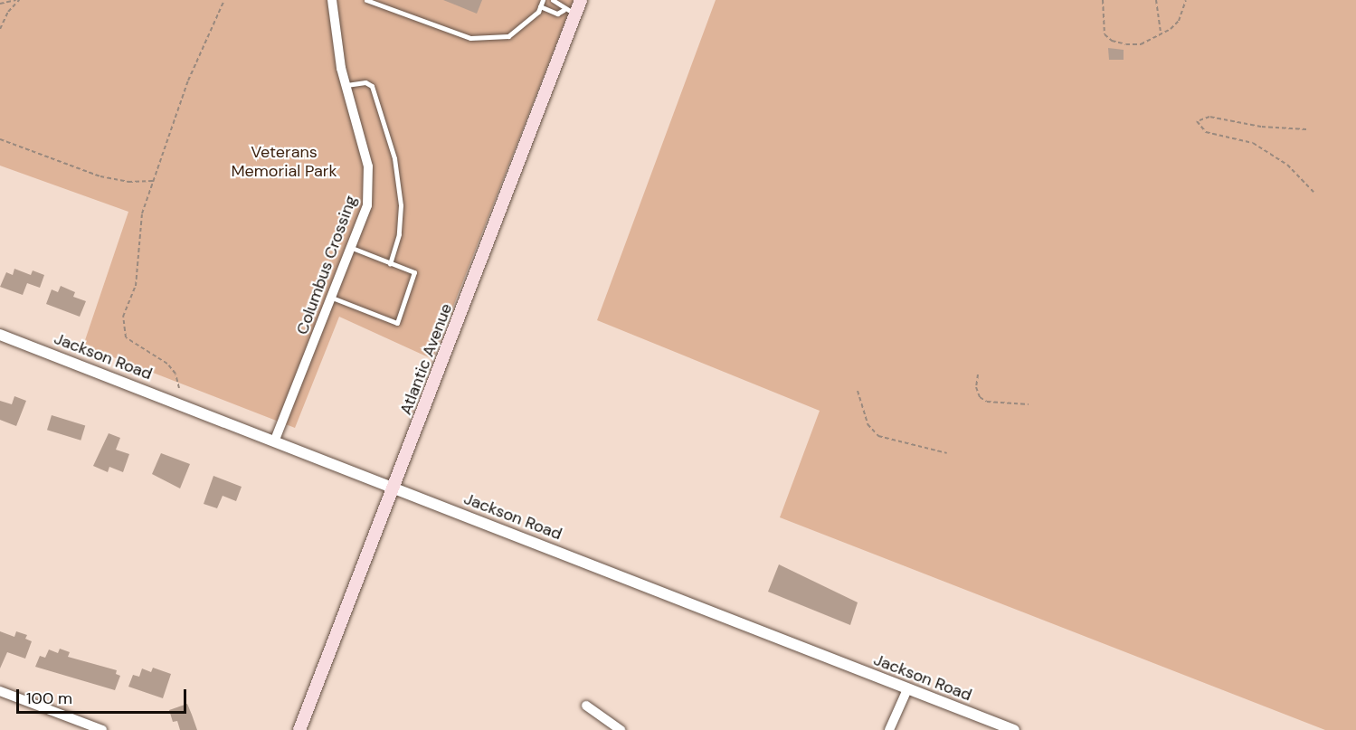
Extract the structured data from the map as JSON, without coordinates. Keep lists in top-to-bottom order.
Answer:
{
  "streets": {
    "main road": ["Atlantic Avenue"],
    "street": ["Columbus Crossing", "Jackson Road"]
  },
  "crossings": [
    ["Columbus Crossing", "Jackson Road"],
    ["Jackson Road", "Atlantic Avenue"]
  ],
  "parks": ["Veterans Memorial Park"],
  "scale_bar": "100 m"
}
